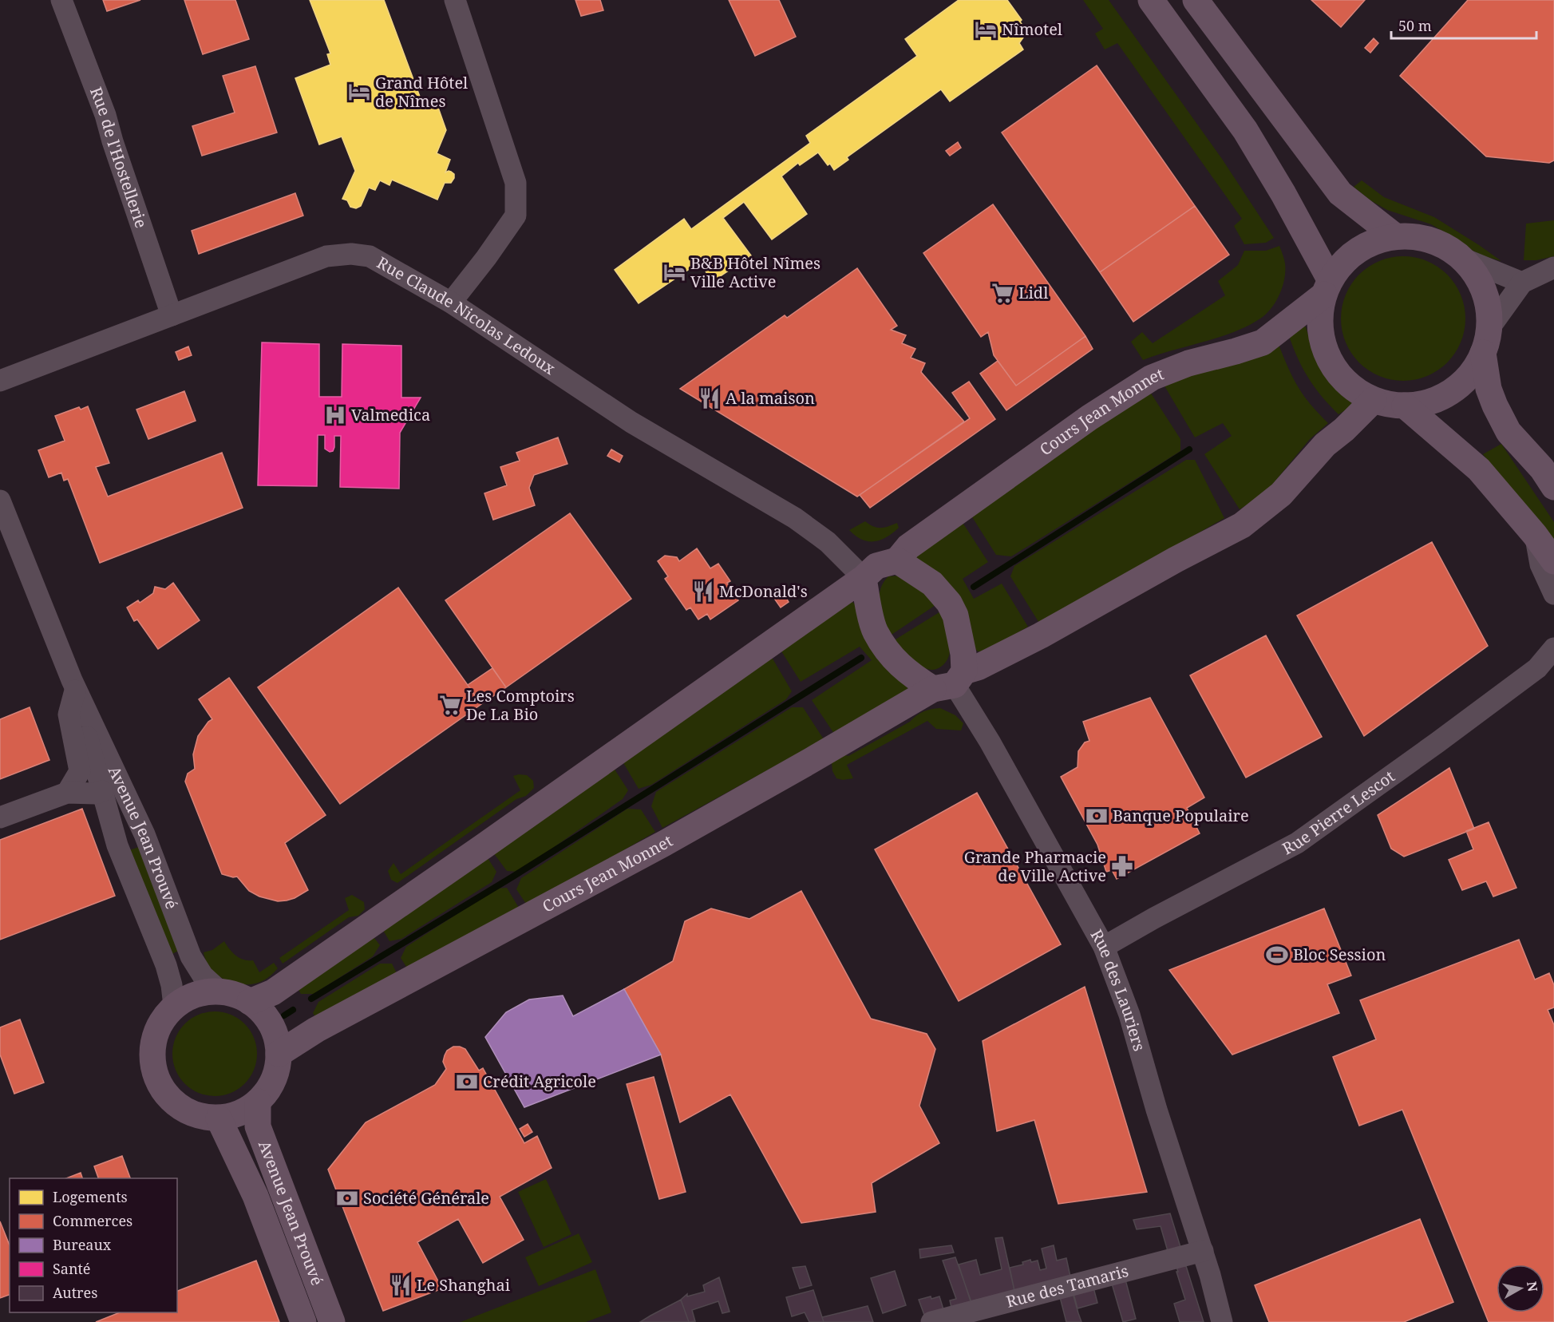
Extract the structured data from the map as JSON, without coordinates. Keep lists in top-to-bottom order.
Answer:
{
  "streets": {
    "main road": ["Cours Jean Monnet", "Avenue Jean Prouvé"],
    "street": [
      "Rue de l'Hostellerie",
      "Rue Claude Nicolas Ledoux",
      "Rue Pierre Lescot",
      "Rue des Lauriers",
      "Rue des Tamaris"
    ]
  },
  "crossings": [
    ["Rue de l'Hostellerie", "Rue Claude Nicolas Ledoux"],
    ["Cours Jean Monnet", "Avenue Jean Prouvé"],
    ["Cours Jean Monnet", "Rue des Lauriers"],
    ["Rue Pierre Lescot", "Rue des Lauriers"],
    ["Rue des Lauriers", "Rue des Tamaris"]
  ],
  "places": {
    "hotel": ["Nîmotel", "Grand Hôtel de Nîmes", "B&B Hôtel Nîmes Ville Active"],
    "supermarket": ["Lidl", "Les Comptoirs De La Bio"],
    "restaurant": ["A la maison", "McDonald's", "Le Shanghai"],
    "hospital": ["Valmedica"],
    "bank": ["Banque Populaire", "Crédit Agricole", "Société Générale"],
    "pharmacy": ["Grande Pharmacie de Ville Active"],
    "sports": ["Bloc Session"]
  },
  "legend": [
    "Logements",
    "Commerces",
    "Bureaux",
    "Santé",
    "Autres"
  ],
  "scale_bar": "50 m",
  "north": "right"
}
